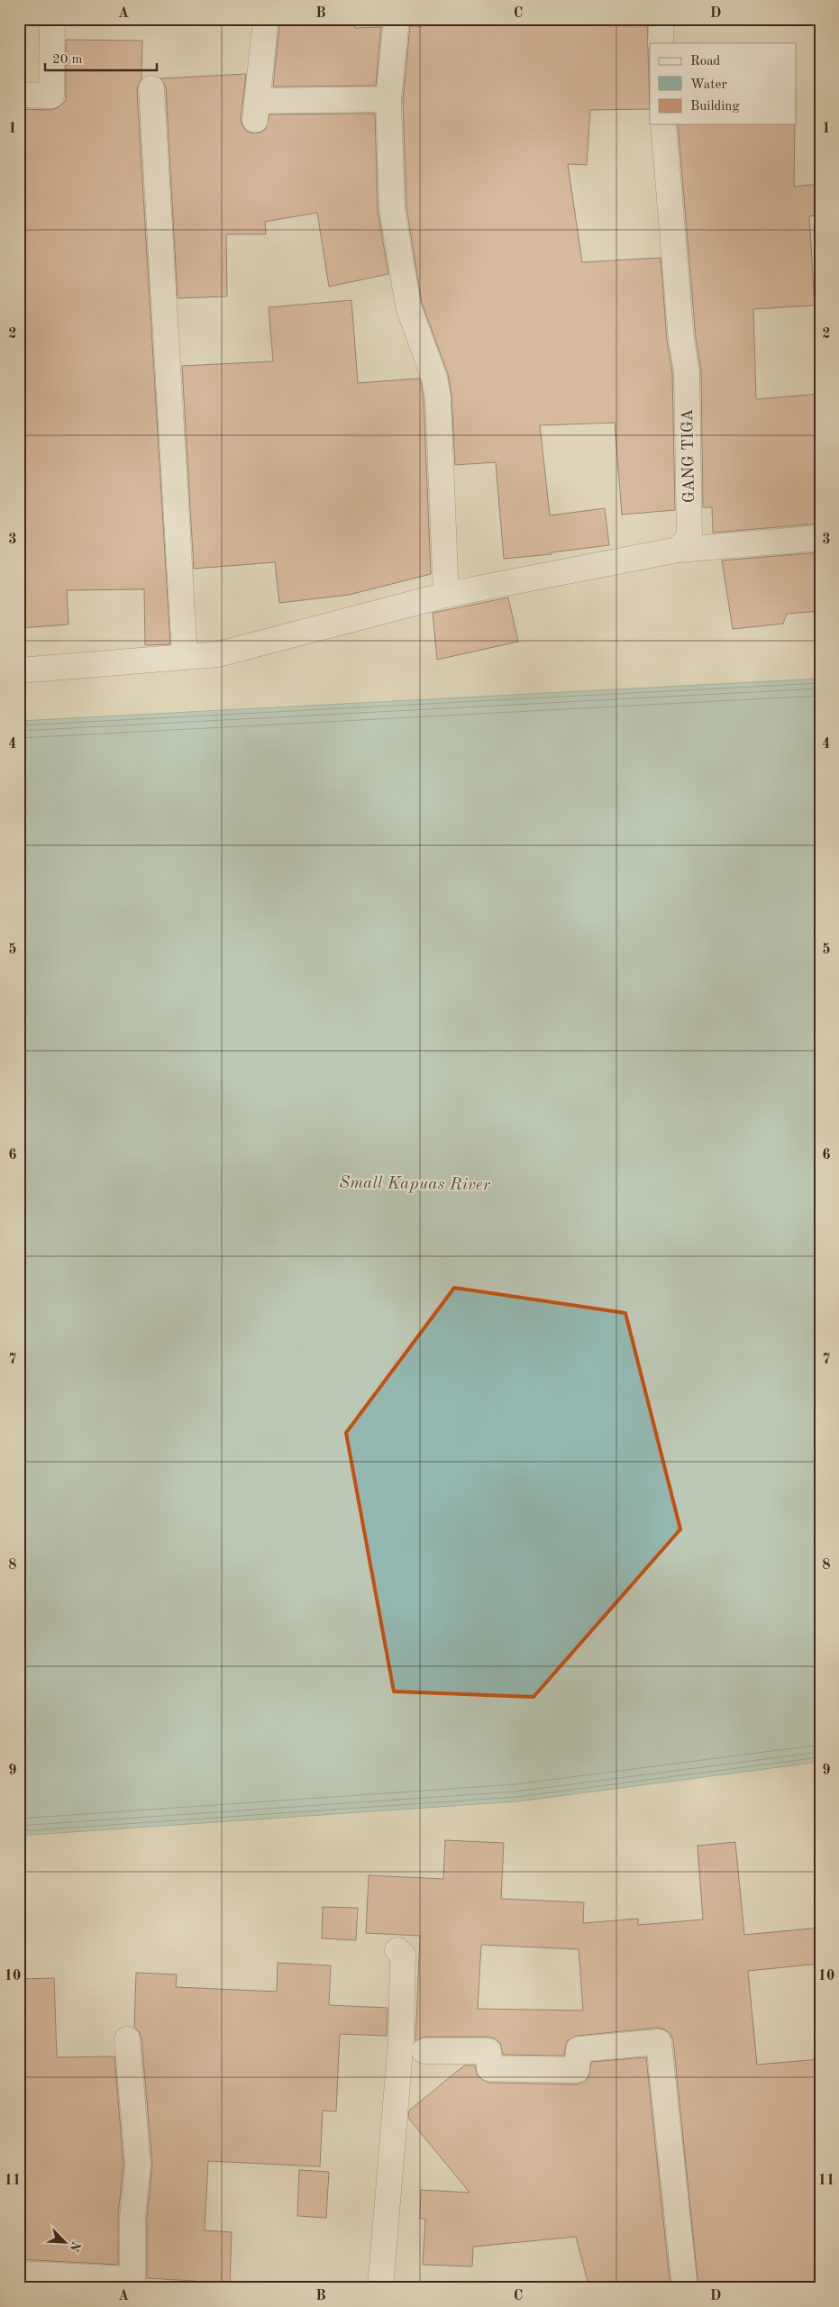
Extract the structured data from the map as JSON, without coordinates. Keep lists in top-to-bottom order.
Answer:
{
  "streets": {
    "street": ["GANG TIGA"]
  },
  "water": ["Small Kapuas River"],
  "legend": ["Road", "Water", "Building"],
  "scale_bar": "20 m",
  "north": "bottom right",
  "grid": {
    "columns": [
      "A",
      "B",
      "C",
      "D"
    ],
    "rows": [
      "1",
      "2",
      "3",
      "4",
      "5",
      "6",
      "7",
      "8",
      "9",
      "10",
      "11"
    ]
  }
}
